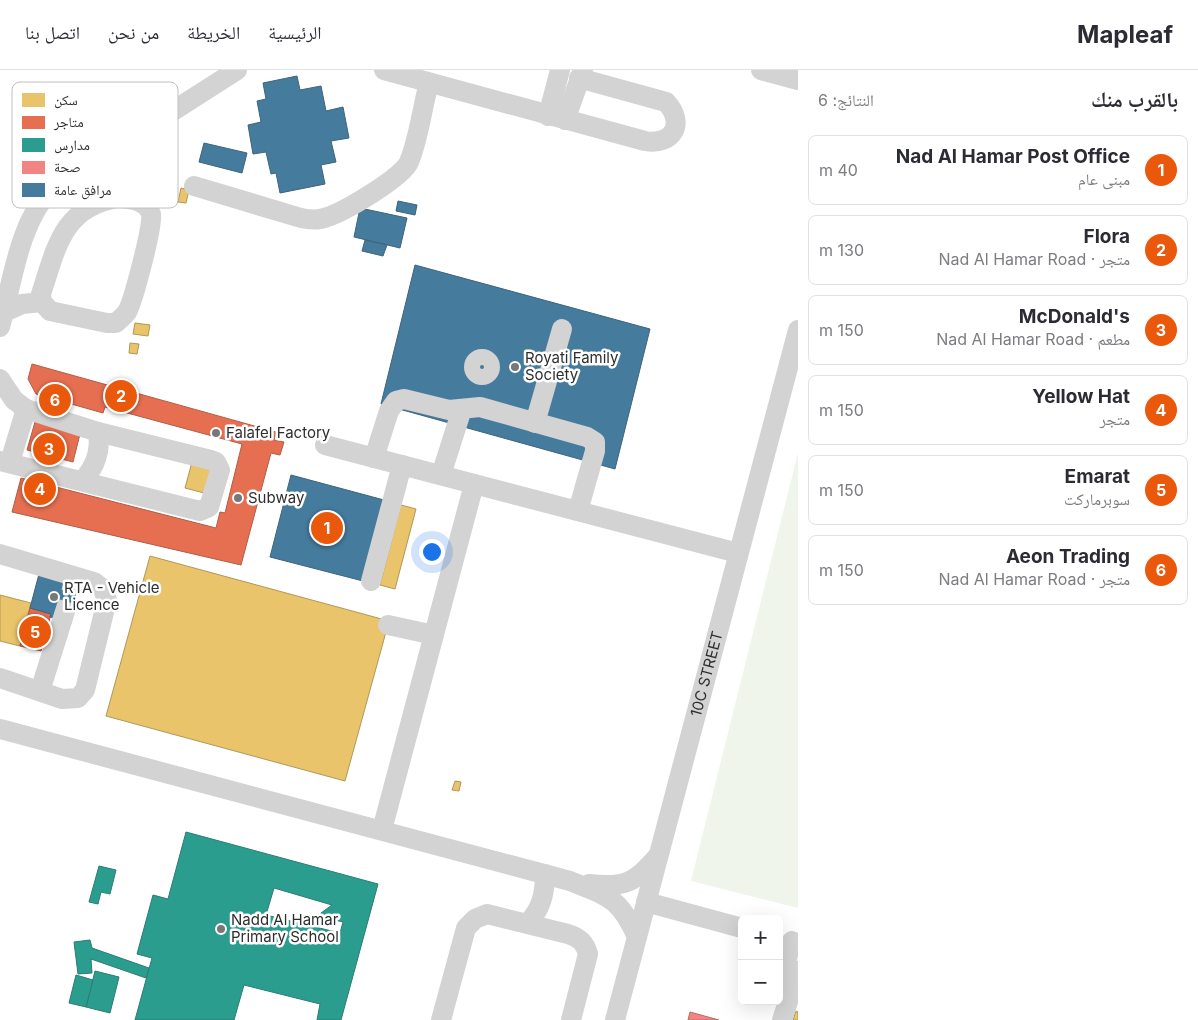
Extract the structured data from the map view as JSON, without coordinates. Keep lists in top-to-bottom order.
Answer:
{
  "streets": {
    "street": ["10C STREET"]
  },
  "places": [
    "Royati Family Society",
    "Falafel Factory",
    "Subway",
    "RTA - Vehicle Licence",
    "Nadd Al Hamar Primary School"
  ],
  "legend": [
    "سكن",
    "متاجر",
    "مدارس",
    "صحة",
    "مرافق عامة"
  ],
  "page": {
    "header": "Mapleaf",
    "nav": [
      "الرئيسية",
      "الخريطة",
      "من نحن",
      "اتصل بنا"
    ],
    "heading": ["بالقرب منك", "النتائج: 6"],
    "list": [
      {
        "mark": "1",
        "name": "Nad Al Hamar Post Office",
        "note": "مبنى عام",
        "value": "40 m"
      },
      {
        "mark": "2",
        "name": "Flora",
        "note": "متجر · Nad Al Hamar Road",
        "value": "130 m"
      },
      {
        "mark": "3",
        "name": "McDonald's",
        "note": "مطعم · Nad Al Hamar Road",
        "value": "150 m"
      },
      {
        "mark": "4",
        "name": "Yellow Hat",
        "note": "متجر",
        "value": "150 m"
      },
      {
        "mark": "5",
        "name": "Emarat",
        "note": "سوبرماركت",
        "value": "150 m"
      },
      {
        "mark": "6",
        "name": "Aeon Trading",
        "note": "متجر · Nad Al Hamar Road",
        "value": "150 m"
      }
    ],
    "pins": [
      "2",
      "6",
      "3",
      "4",
      "1",
      "5"
    ],
    "map_buttons": ["+", "−"]
  }
}
